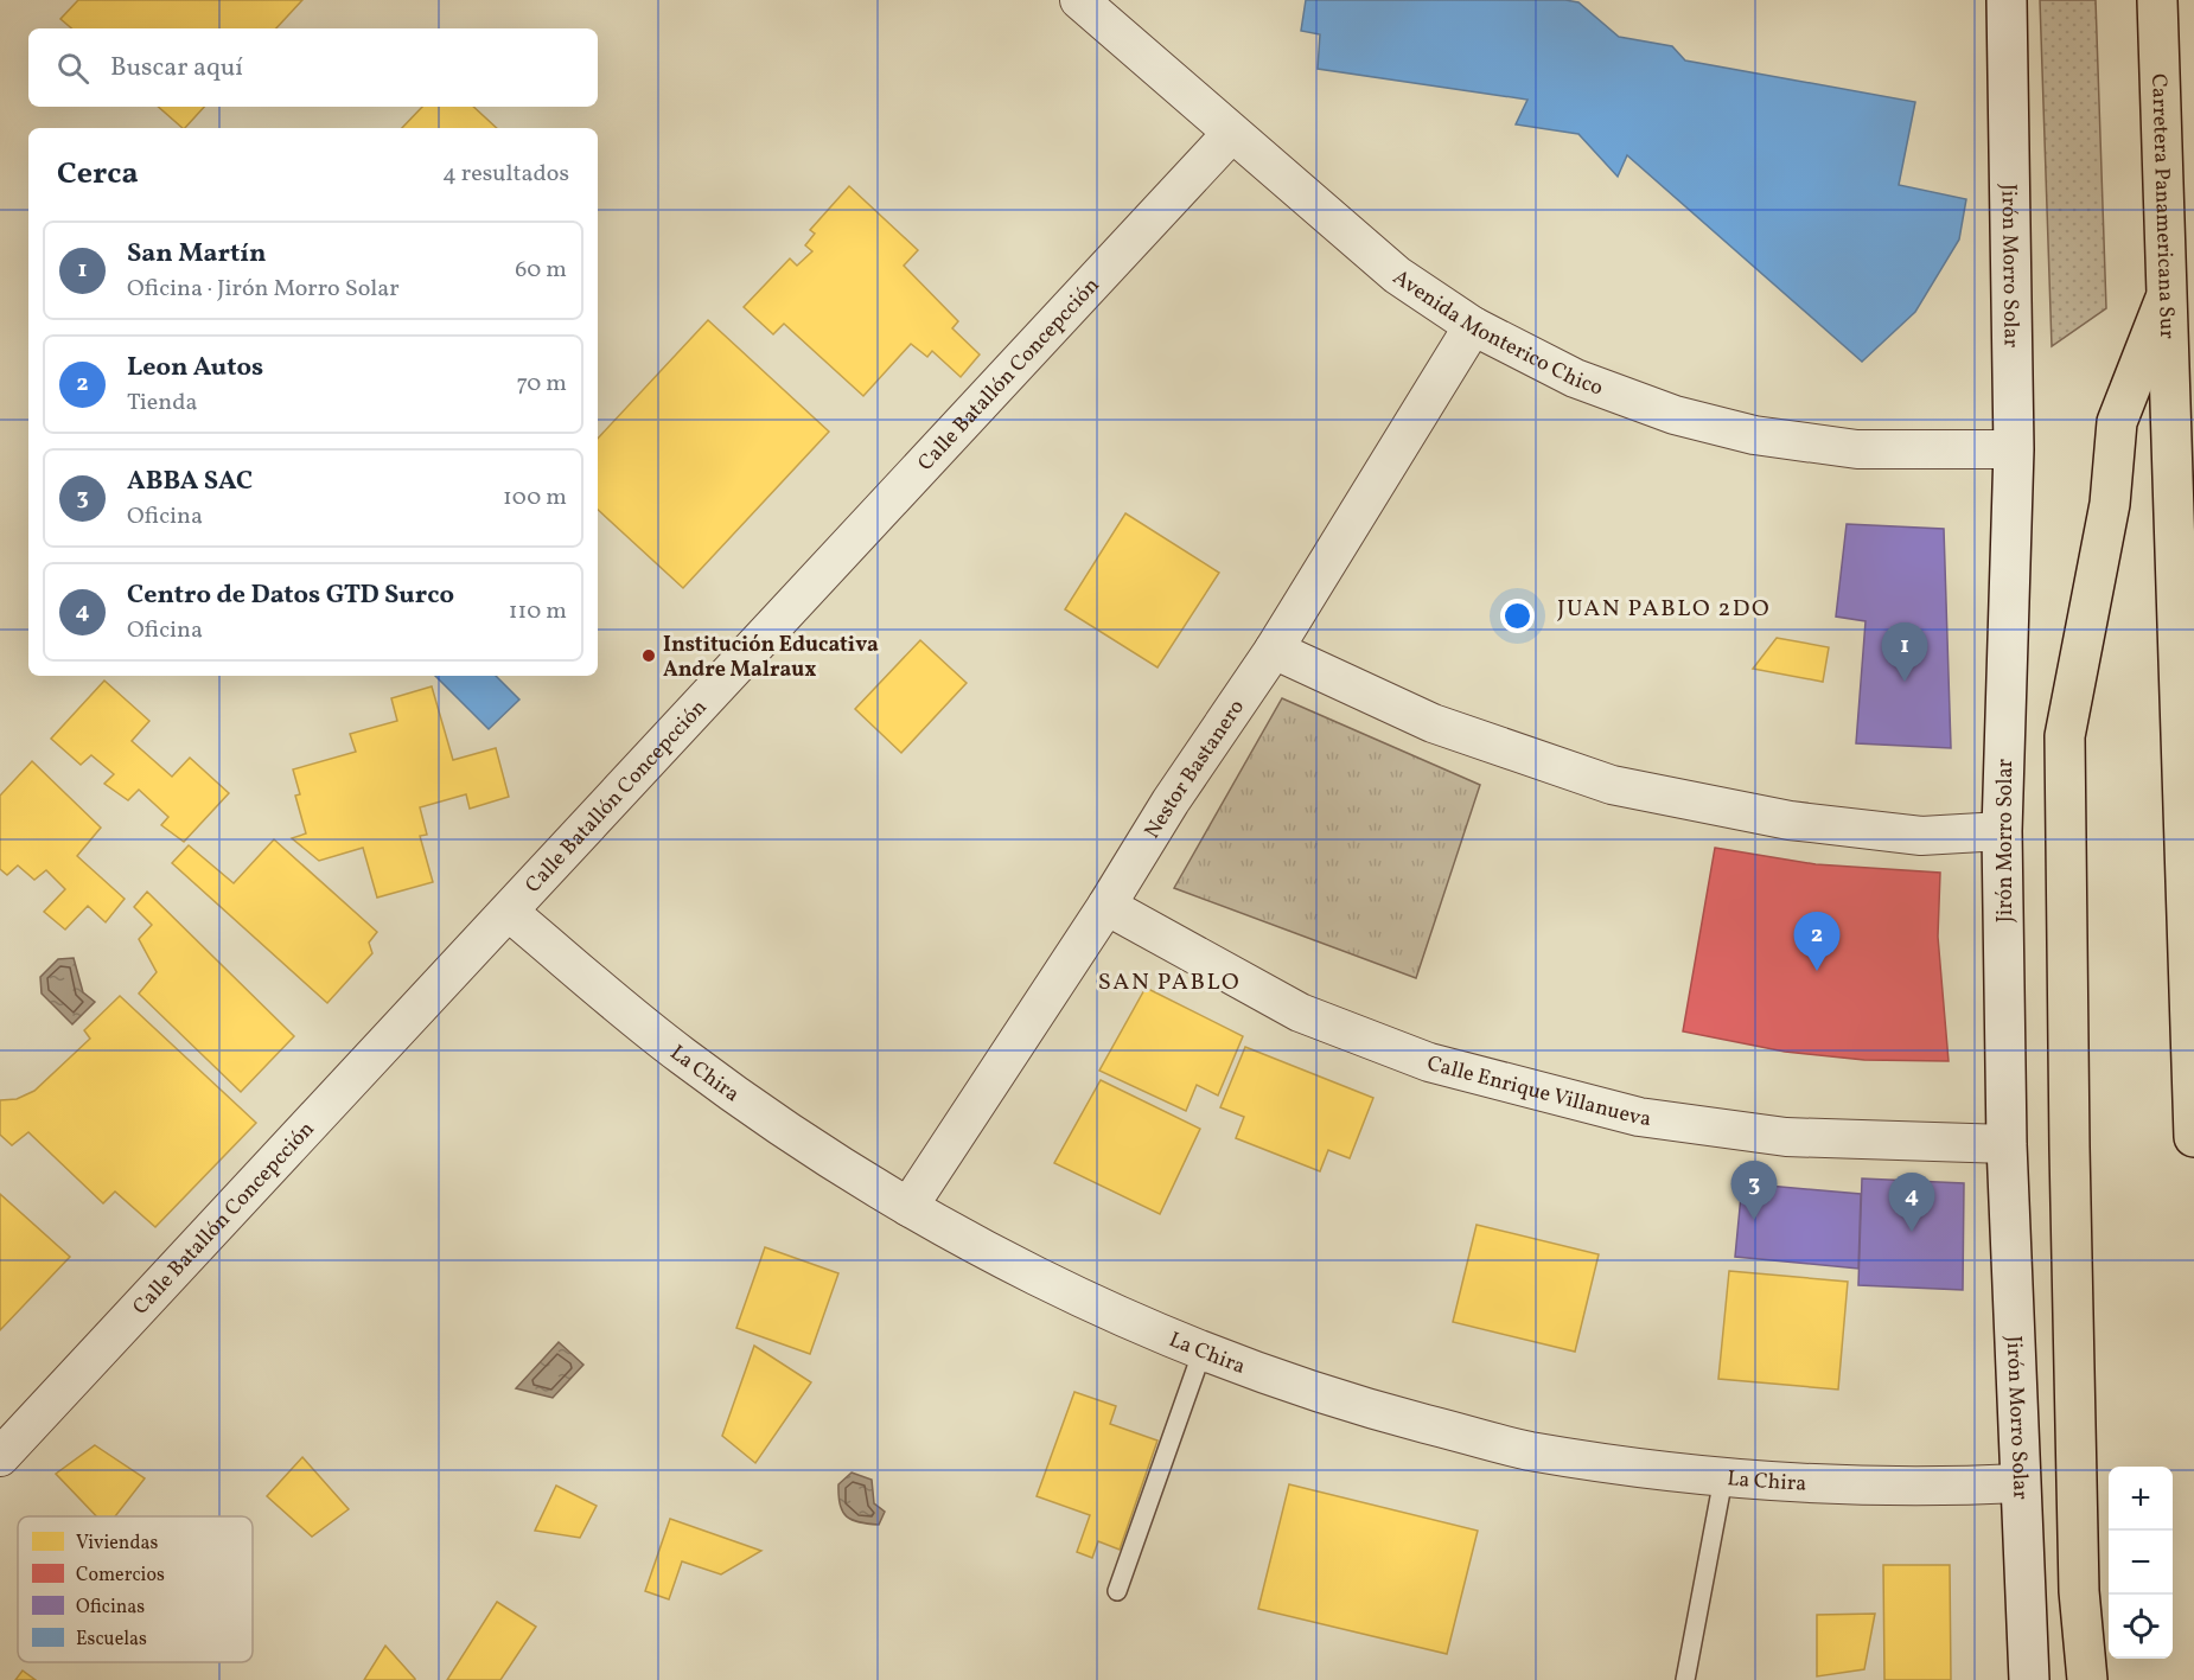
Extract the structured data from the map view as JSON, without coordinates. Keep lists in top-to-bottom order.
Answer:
{
  "streets": {
    "highway": ["Carretera Panamericana Sur"],
    "street": [
      "Jirón Morro Solar",
      "Avenida Monterico Chico",
      "Calle Batallón Concepcción",
      "Nestor Bastanero",
      "La Chira",
      "Calle Enrique Villanueva"
    ]
  },
  "crossings": [
    ["Jirón Morro Solar", "Avenida Monterico Chico"],
    ["Jirón Morro Solar", "La Chira"],
    ["Jirón Morro Solar", "Calle Enrique Villanueva"],
    ["Avenida Monterico Chico", "Calle Batallón Concepcción"],
    ["Avenida Monterico Chico", "Nestor Bastanero"],
    ["Calle Batallón Concepcción", "La Chira"],
    ["Nestor Bastanero", "La Chira"],
    ["Nestor Bastanero", "Calle Enrique Villanueva"]
  ],
  "districts": ["JUAN PABLO 2DO", "SAN PABLO"],
  "places": ["Institución Educativa Andre Malraux"],
  "legend": [
    "Viviendas",
    "Comercios",
    "Oficinas",
    "Escuelas"
  ],
  "page": {
    "search": "Buscar aquí",
    "heading": ["Cerca", "4 resultados"],
    "list": [
      {
        "mark": "1",
        "name": "San Martín",
        "note": "Oficina · Jirón Morro Solar",
        "value": "60 m"
      },
      {
        "mark": "2",
        "name": "Leon Autos",
        "note": "Tienda",
        "value": "70 m"
      },
      {
        "mark": "3",
        "name": "ABBA SAC",
        "note": "Oficina",
        "value": "100 m"
      },
      {
        "mark": "4",
        "name": "Centro de Datos GTD Surco",
        "note": "Oficina",
        "value": "110 m"
      }
    ],
    "pins": [
      "1",
      "2",
      "3",
      "4"
    ],
    "map_buttons": ["+", "−"]
  }
}
